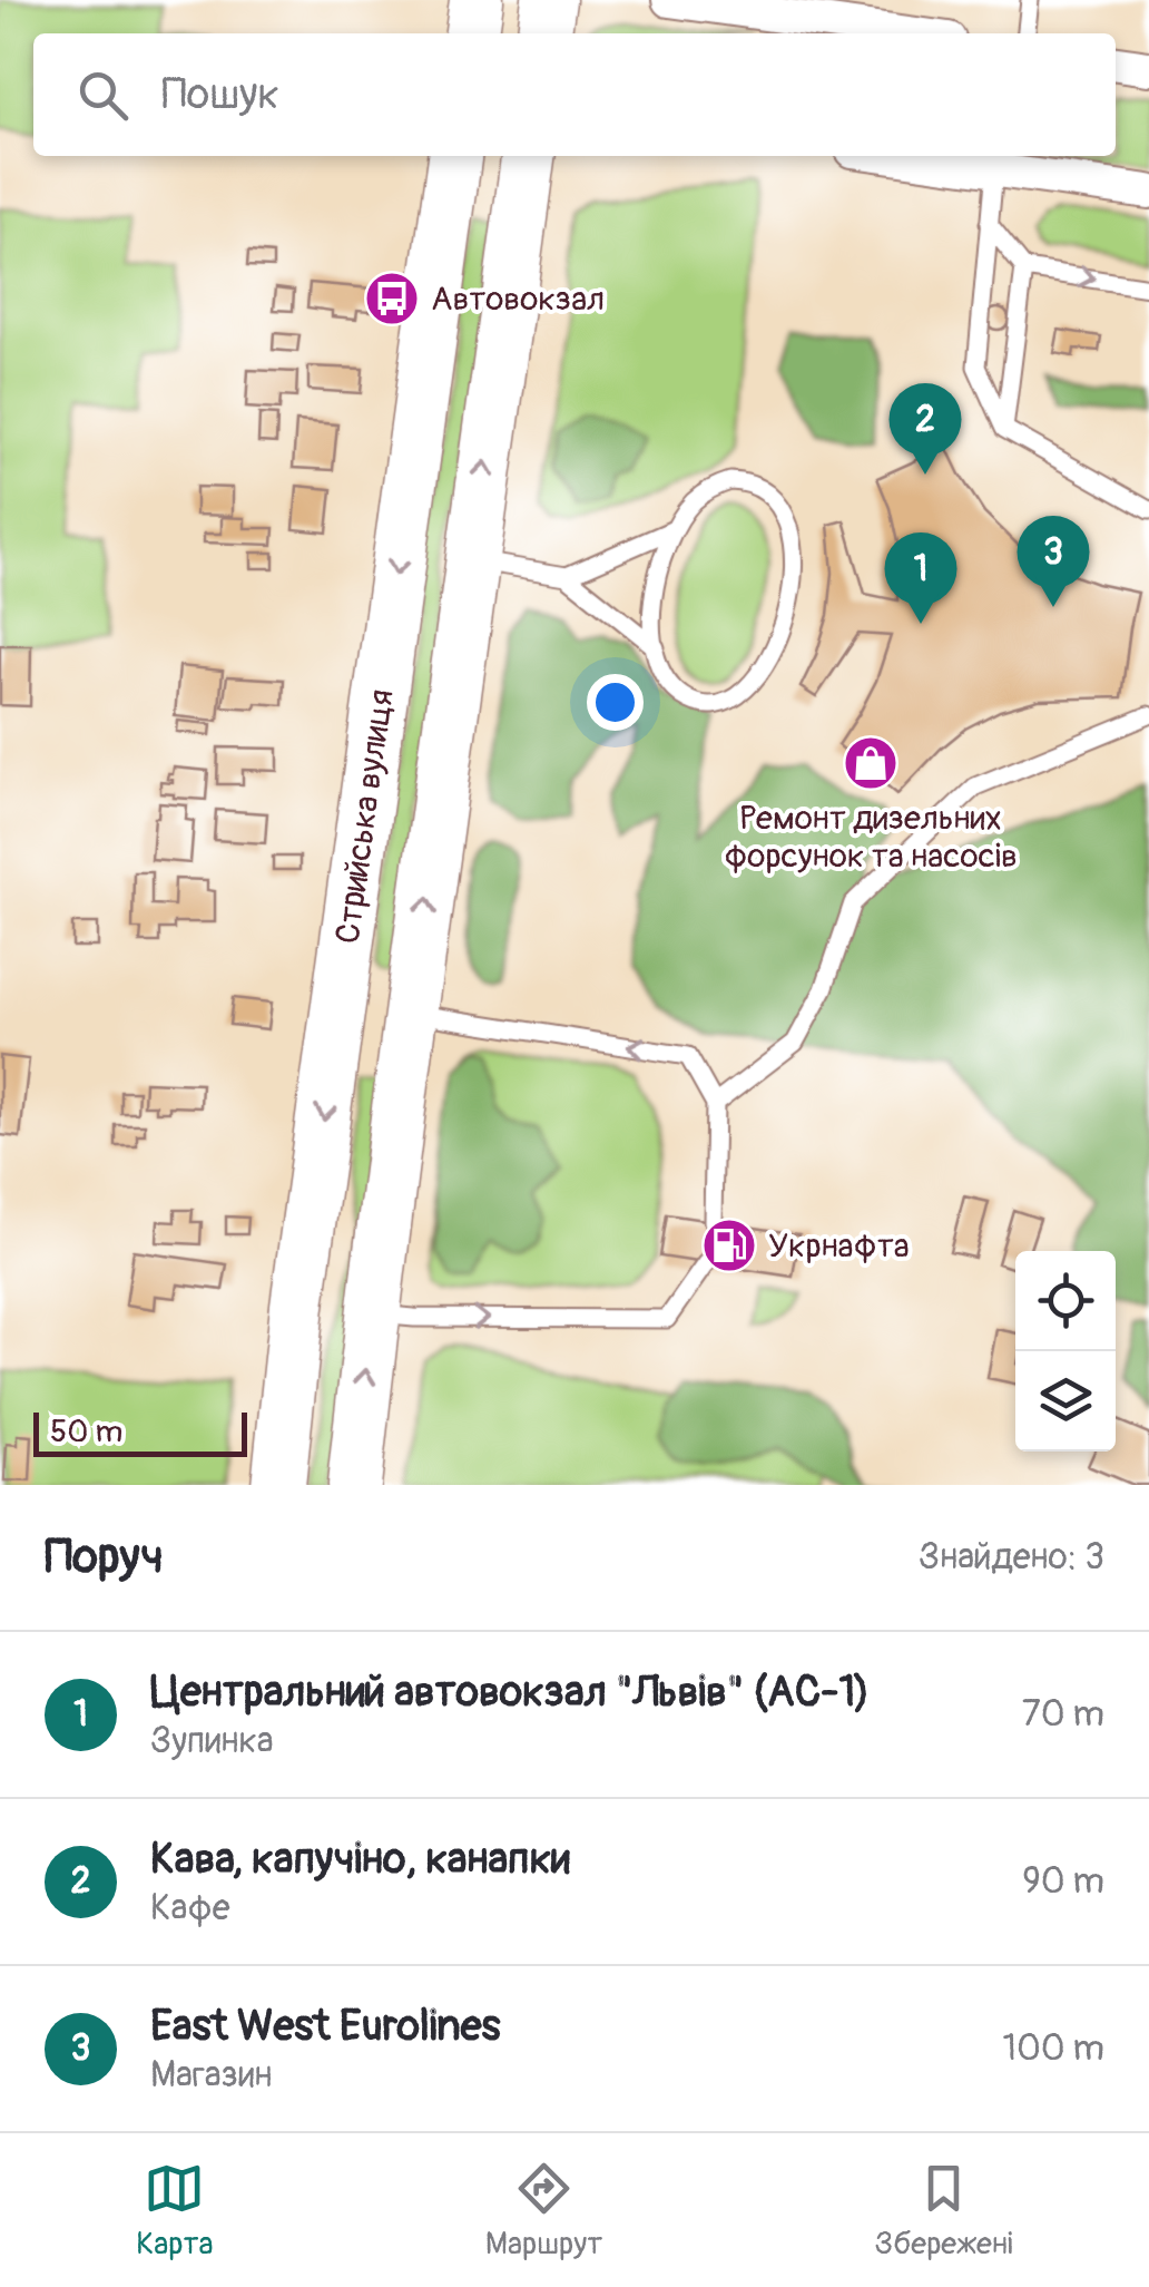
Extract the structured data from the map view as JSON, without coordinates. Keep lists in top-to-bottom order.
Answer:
{
  "streets": {
    "main road": ["Стрийська вулиця"]
  },
  "places": {
    "bus stop": ["Автовокзал"],
    "shop": ["Ремонт дизельних форсунок та насосів"],
    "fuel station": ["Укрнафта"]
  },
  "scale_bar": "50 m",
  "page": {
    "search": "Пошук",
    "pins": ["2", "3", "1"],
    "scale": "50 m",
    "heading": ["Поруч", "Знайдено: 3"],
    "list": [
      {
        "mark": "1",
        "name": "Центральний автовокзал \"Львів\" (АС-1)",
        "note": "Зупинка",
        "value": "70 m"
      },
      {
        "mark": "2",
        "name": "Кава, капучіно, канапки",
        "note": "Кафе",
        "value": "90 m"
      },
      {
        "mark": "3",
        "name": "East West Eurolines",
        "note": "Магазин",
        "value": "100 m"
      }
    ],
    "nav": ["Карта", "Маршрут", "Збережені"]
  }
}
